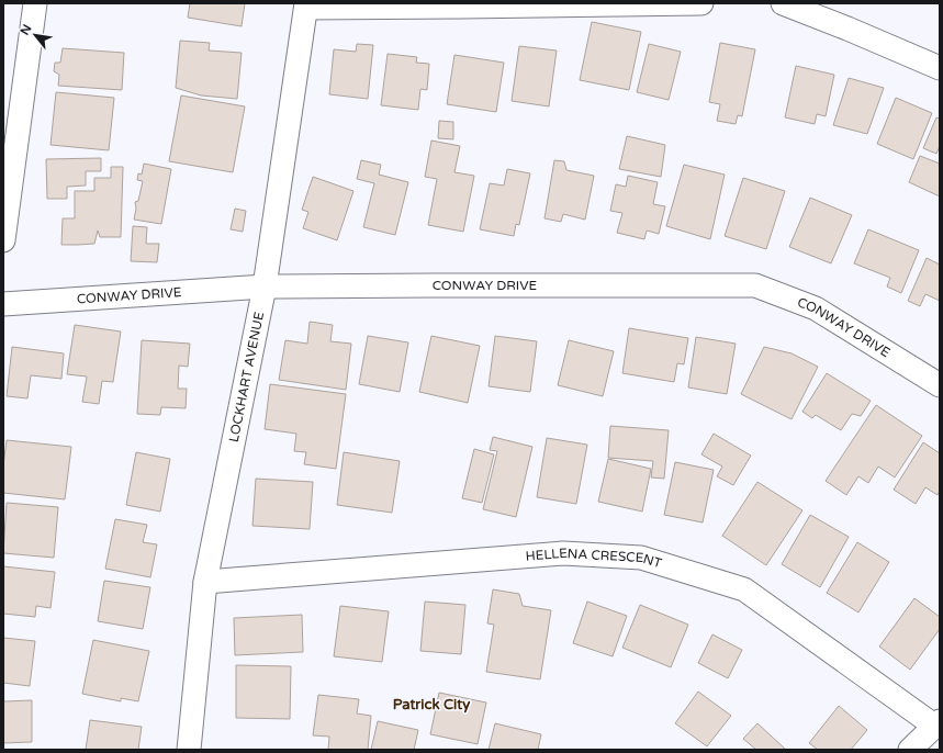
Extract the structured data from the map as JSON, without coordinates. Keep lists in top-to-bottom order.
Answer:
{
  "streets": {
    "street": ["CONWAY DRIVE", "LOCKHART AVENUE", "HELLENA CRESCENT"]
  },
  "crossings": [
    ["CONWAY DRIVE", "LOCKHART AVENUE"],
    ["LOCKHART AVENUE", "HELLENA CRESCENT"]
  ],
  "districts": ["Patrick City"],
  "north": "top left"
}
